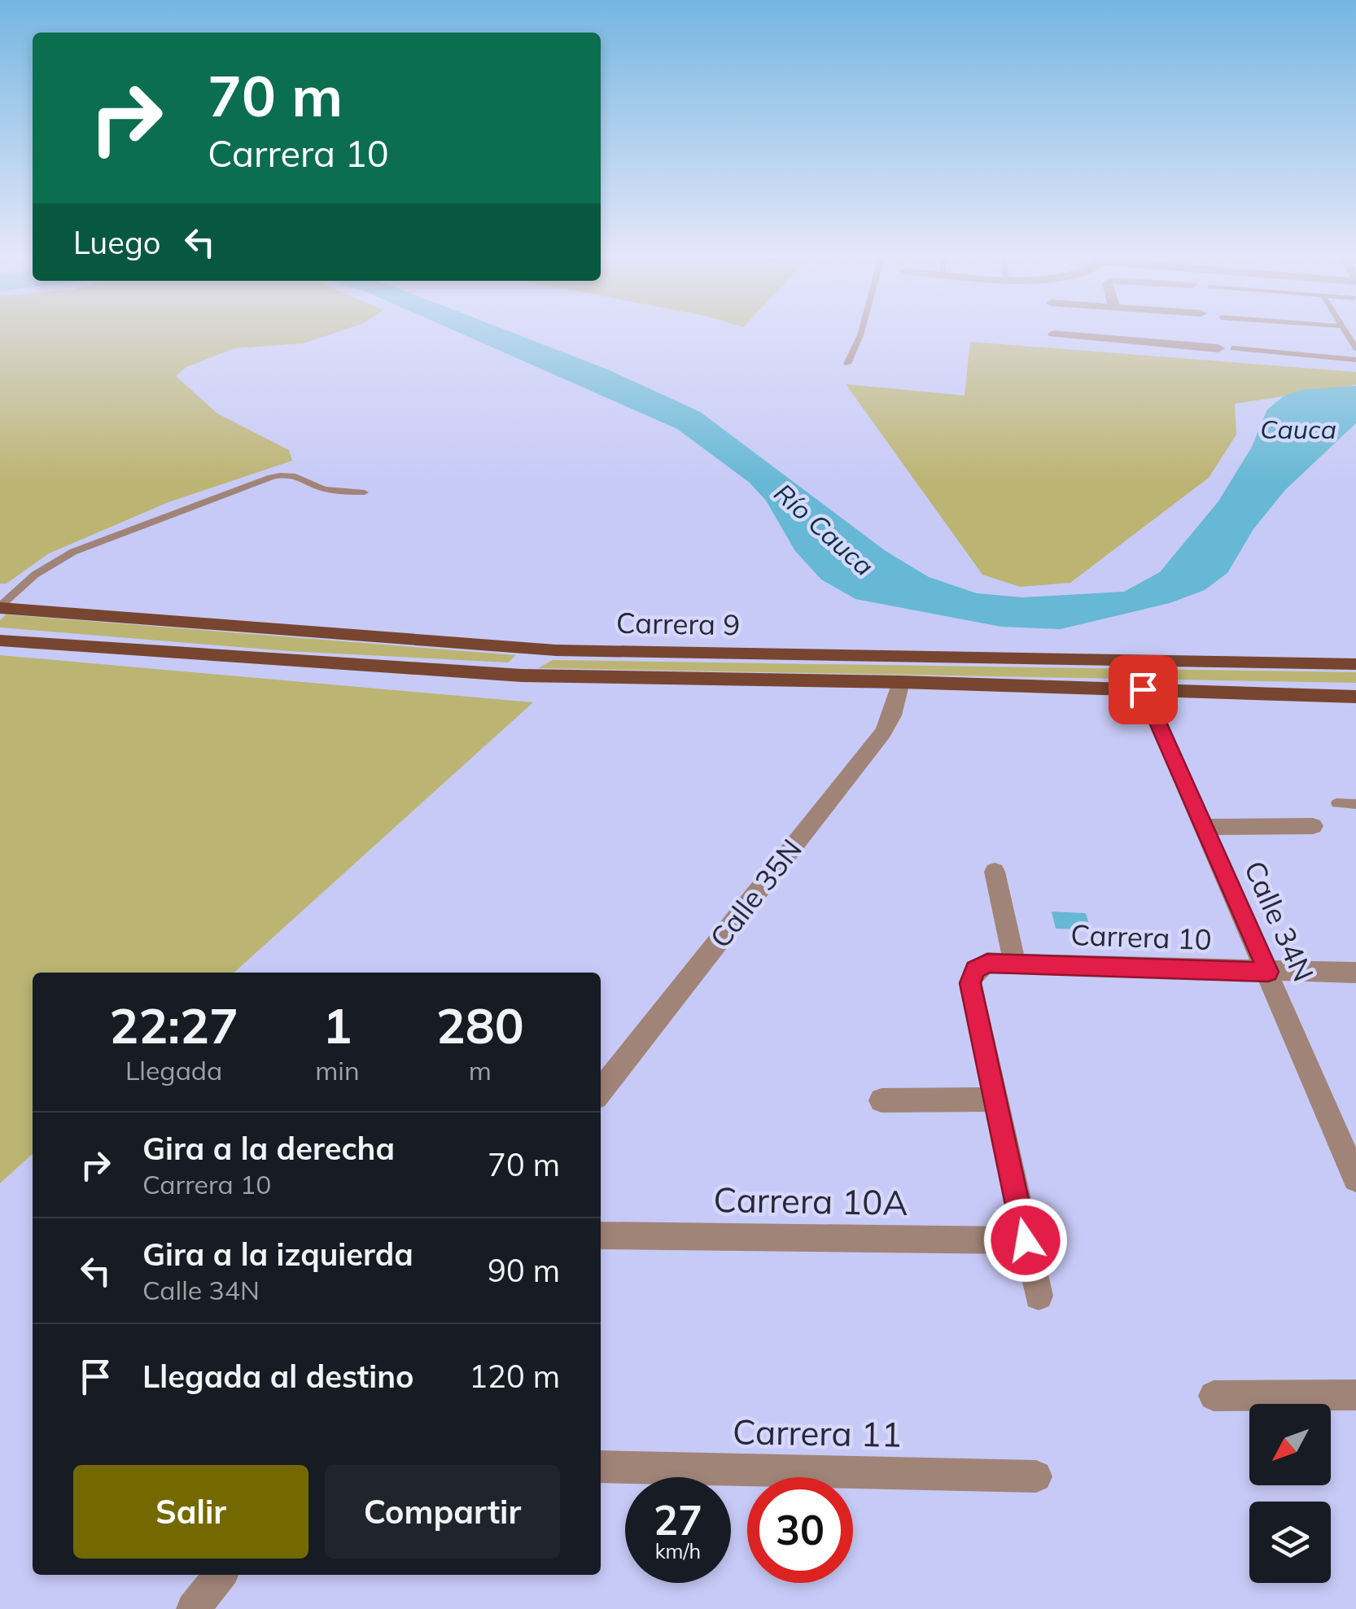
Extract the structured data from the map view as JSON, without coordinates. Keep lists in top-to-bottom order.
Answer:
{
  "streets": {
    "main road": ["Carrera 9"],
    "street": [
      "Calle 35N",
      "Calle 34N",
      "Carrera 10",
      "Carrera 10A",
      "Carrera 11"
    ]
  },
  "crossings": [
    ["Carrera 9", "Calle 35N"],
    ["Carrera 9", "Calle 34N"],
    ["Calle 34N", "Carrera 10"]
  ],
  "water": ["Cauca", "Río Cauca"],
  "north": "bottom left",
  "page": {
    "turn": ["70 m", "Carrera 10"],
    "then": "Luego",
    "eta": [
      "22:27",
      "Llegada",
      "1",
      "min",
      "280",
      "m"
    ],
    "list": [
      {
        "name": "Gira a la derecha",
        "note": "Carrera 10",
        "value": "70 m"
      },
      {
        "name": "Gira a la izquierda",
        "note": "Calle 34N",
        "value": "90 m"
      },
      {
        "name": "Llegada al destino",
        "value": "120 m"
      }
    ],
    "buttons": ["Salir", "Compartir"],
    "speed": "27 km/h",
    "limit": "30"
  }
}
